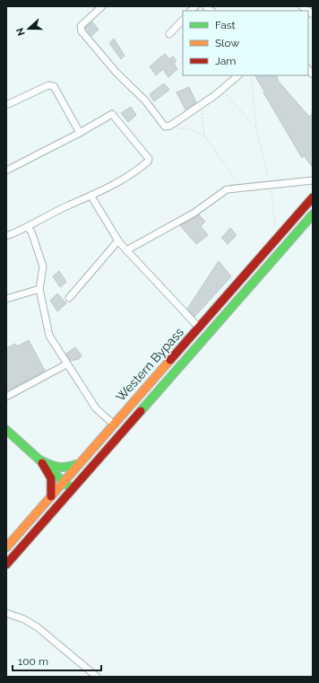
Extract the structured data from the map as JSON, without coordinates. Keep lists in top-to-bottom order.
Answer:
{
  "streets": {
    "main road": ["Western Bypass"]
  },
  "legend": ["Fast", "Slow", "Jam"],
  "scale_bar": "100 m",
  "north": "left"
}
